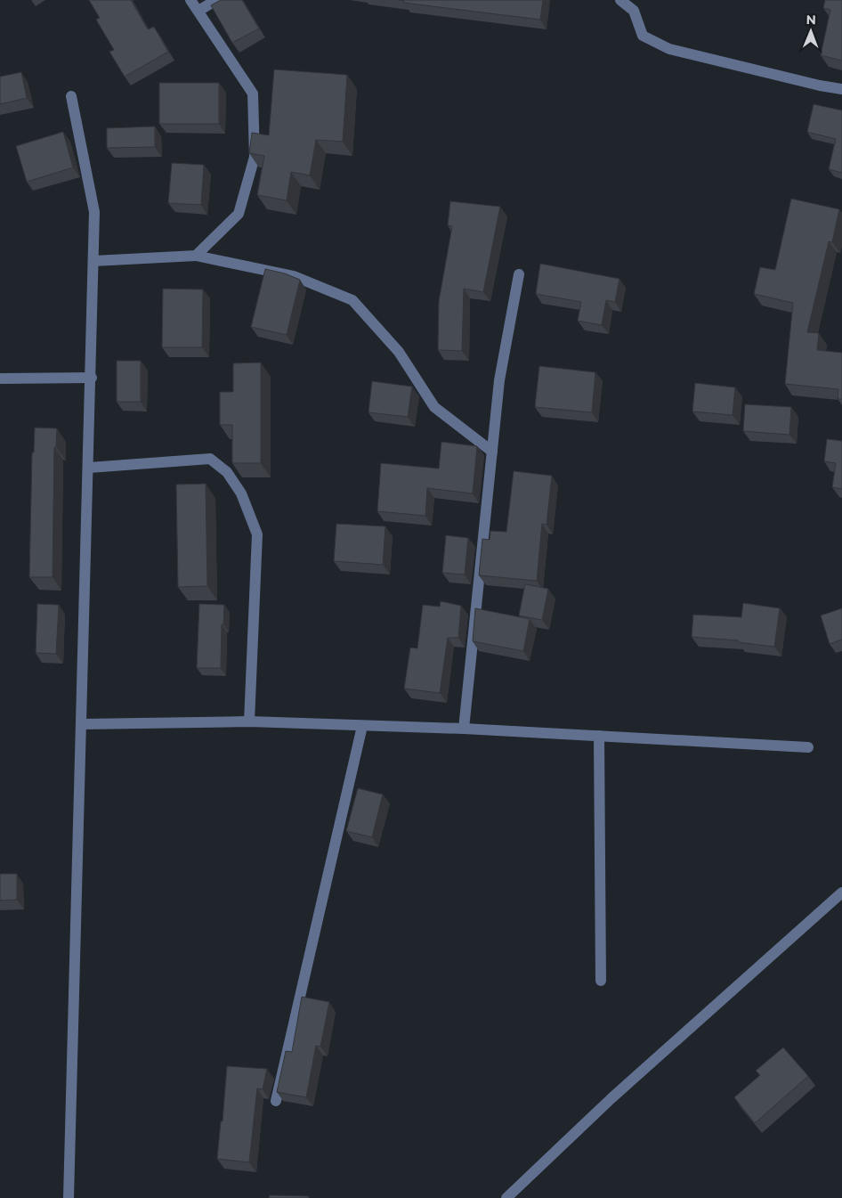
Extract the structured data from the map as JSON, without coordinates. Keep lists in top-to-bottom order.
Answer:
{
  "north": "top"
}
